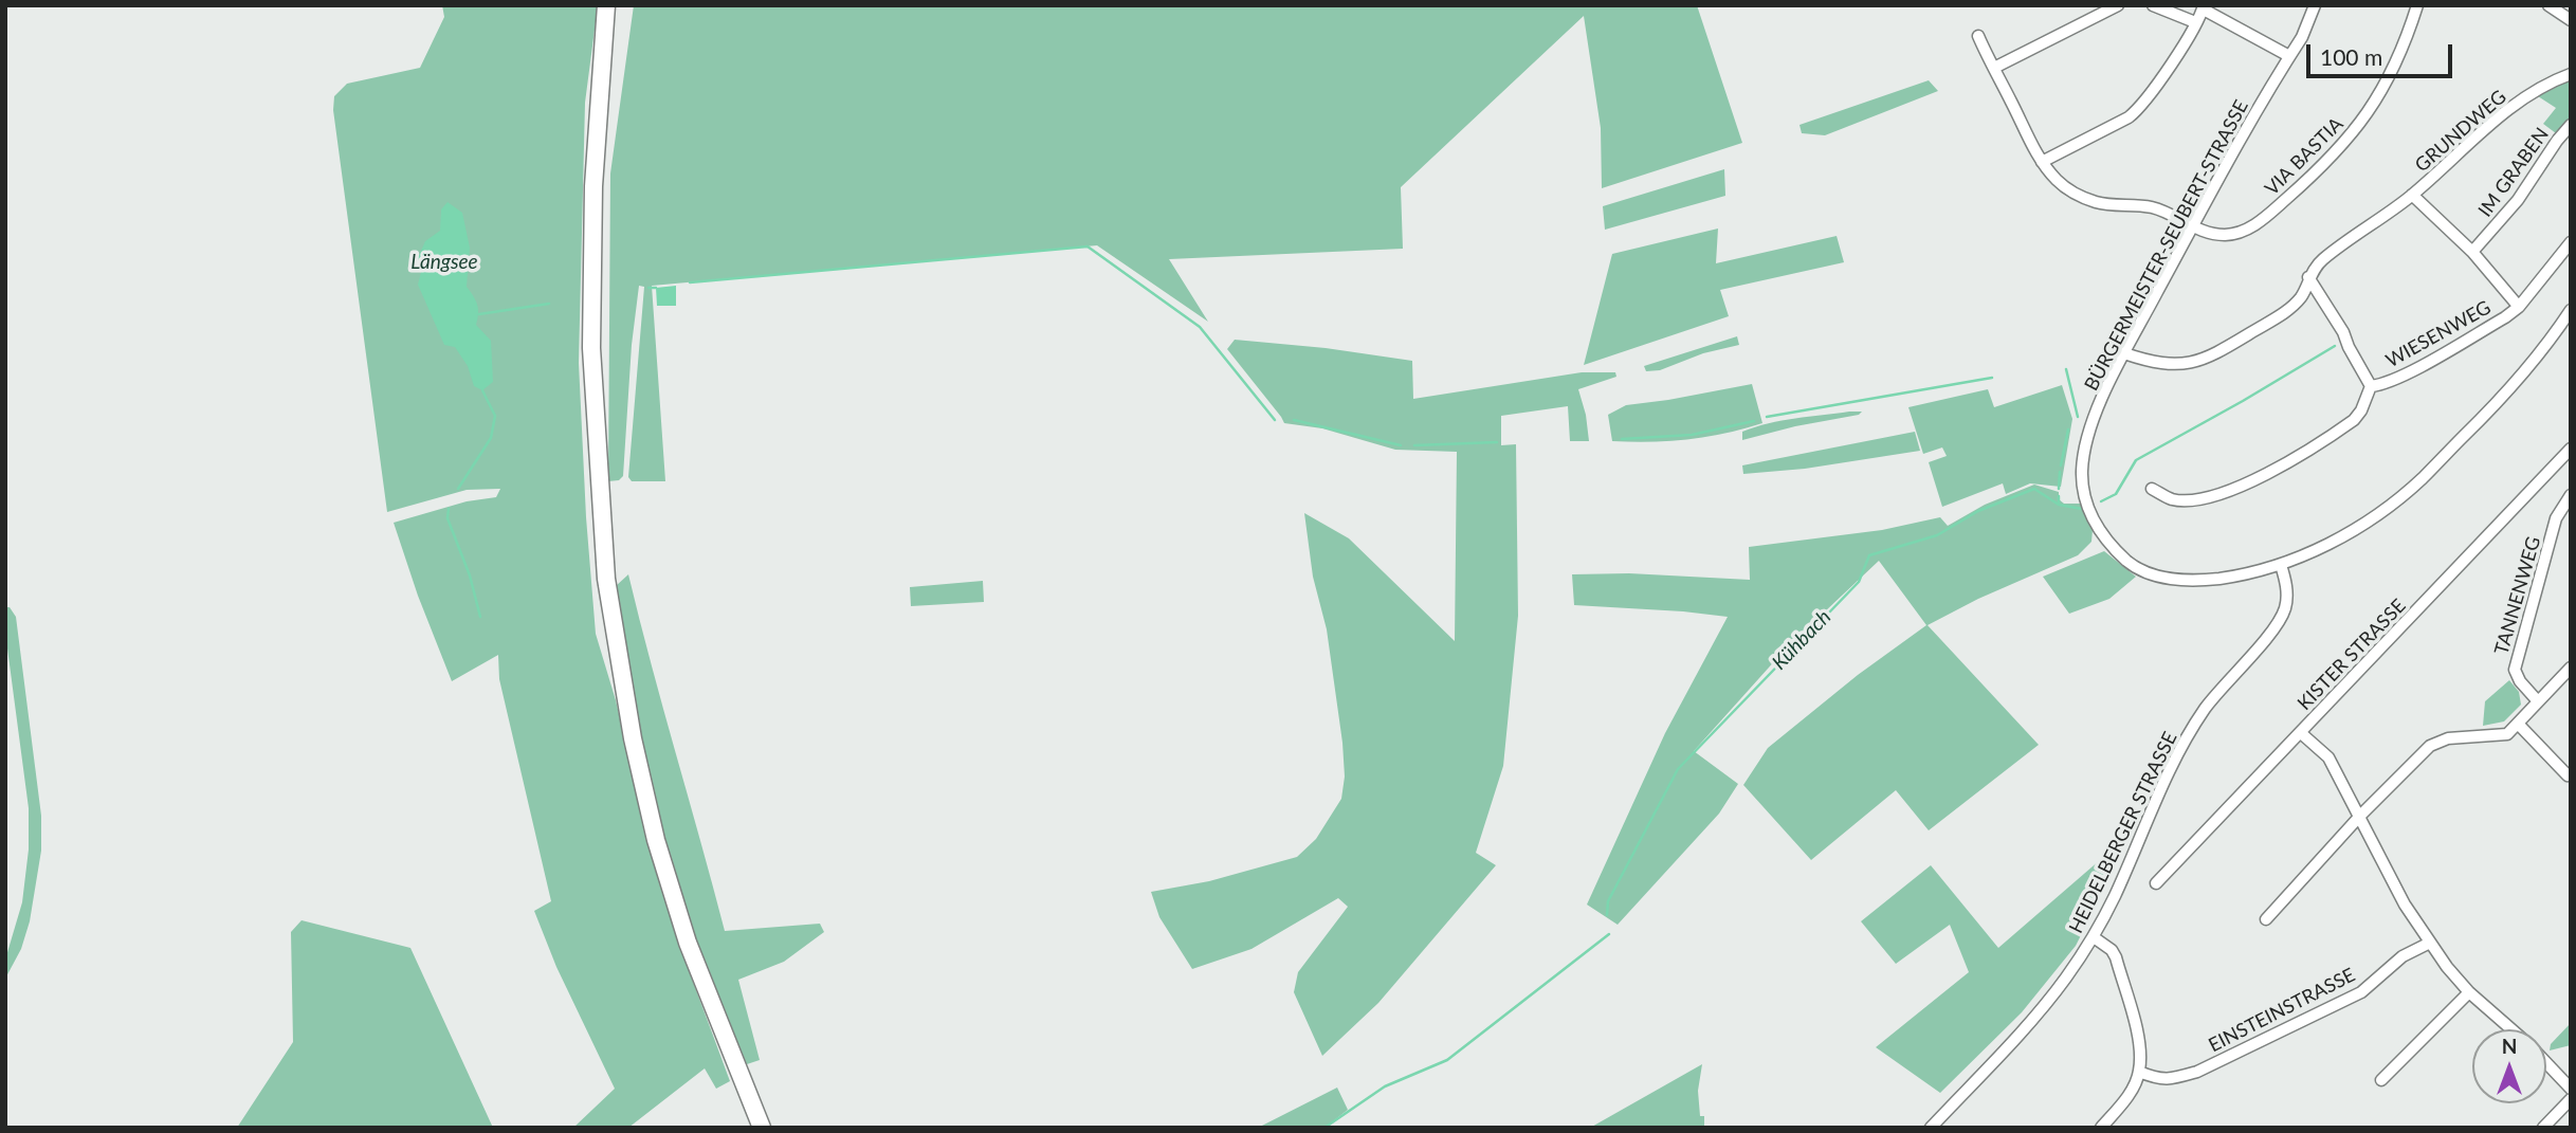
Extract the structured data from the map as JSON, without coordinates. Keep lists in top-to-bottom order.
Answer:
{
  "streets": {
    "street": [
      "GRUNDWEG",
      "VIA BASTIA",
      "IM GRABEN",
      "BÜRGERMEISTER-SEUBERT-STRASSE",
      "WIESENWEG",
      "TANNENWEG",
      "KISTER STRASSE",
      "HEIDELBERGER STRASSE",
      "EINSTEINSTRASSE"
    ]
  },
  "crossings": [
    ["GRUNDWEG", "IM GRABEN"],
    ["GRUNDWEG", "BÜRGERMEISTER-SEUBERT-STRASSE"],
    ["GRUNDWEG", "WIESENWEG"],
    ["VIA BASTIA", "BÜRGERMEISTER-SEUBERT-STRASSE"],
    ["BÜRGERMEISTER-SEUBERT-STRASSE", "HEIDELBERGER STRASSE"]
  ],
  "water": ["Längsee", "Kühbach"],
  "scale_bar": "100 m",
  "north": "top"
}
